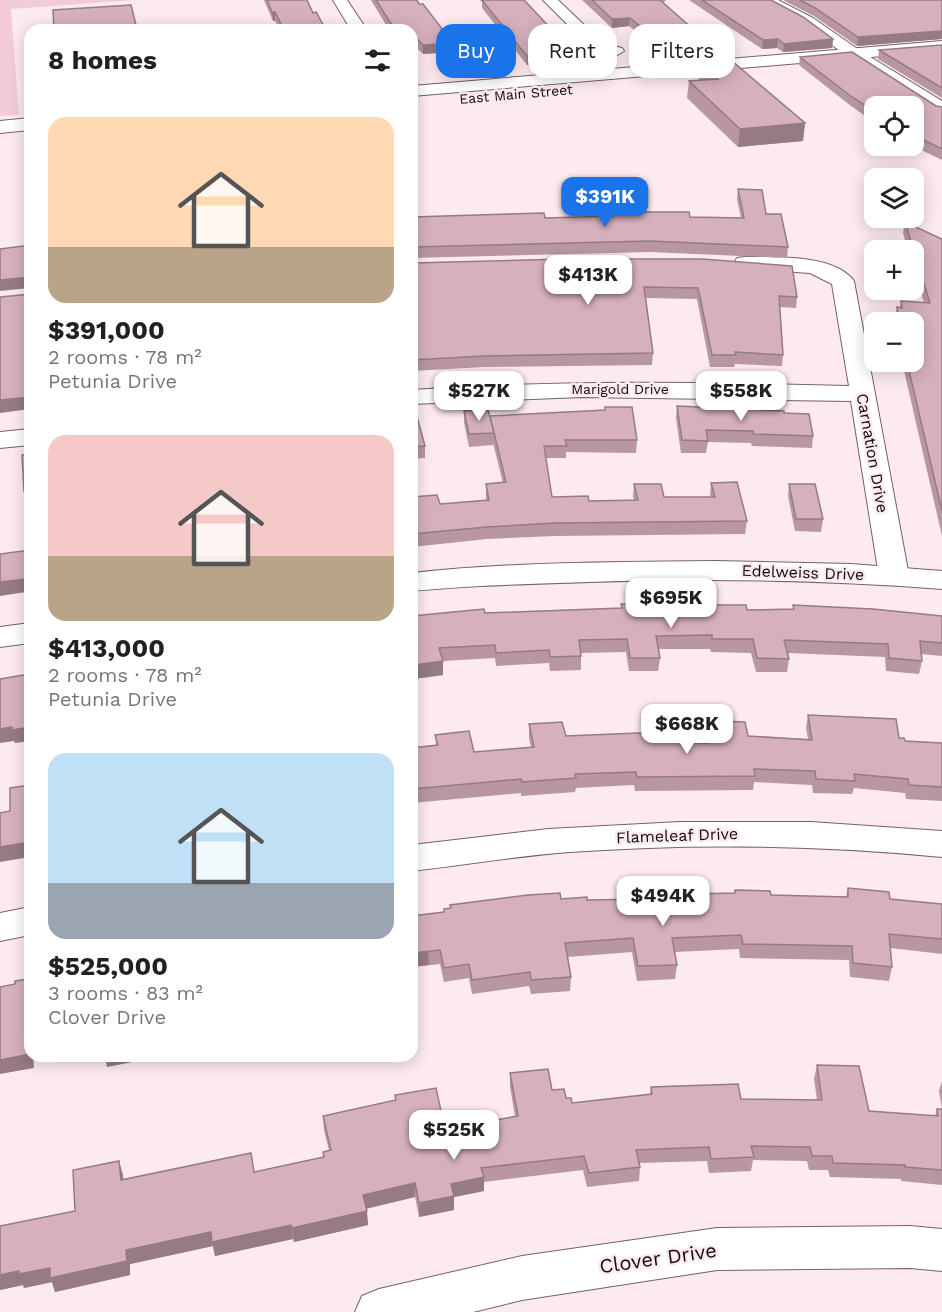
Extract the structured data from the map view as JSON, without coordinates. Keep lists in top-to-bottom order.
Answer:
{
  "streets": {
    "main road": ["East Main Street", "Edelweiss Drive"],
    "street": [
      "Marigold Drive",
      "Carnation Drive",
      "Flameleaf Drive",
      "Clover Drive"
    ]
  },
  "crossings": [
    ["Marigold Drive", "Carnation Drive"],
    ["Carnation Drive", "Edelweiss Drive"]
  ],
  "page": {
    "chip": ["Buy", "Rent", "Filters"],
    "heading": "8 homes",
    "map_buttons": ["+", "−"],
    "list": [
      {
        "name": "$391,000",
        "note": "2 rooms · 78 m² · Petunia Drive"
      },
      {
        "name": "$413,000",
        "note": "2 rooms · 78 m² · Petunia Drive"
      },
      {
        "name": "$525,000",
        "note": "3 rooms · 83 m² · Clover Drive"
      }
    ],
    "price": [
      "$391K",
      "$413K",
      "$527K",
      "$558K",
      "$695K",
      "$668K",
      "$494K",
      "$525K"
    ]
  }
}
